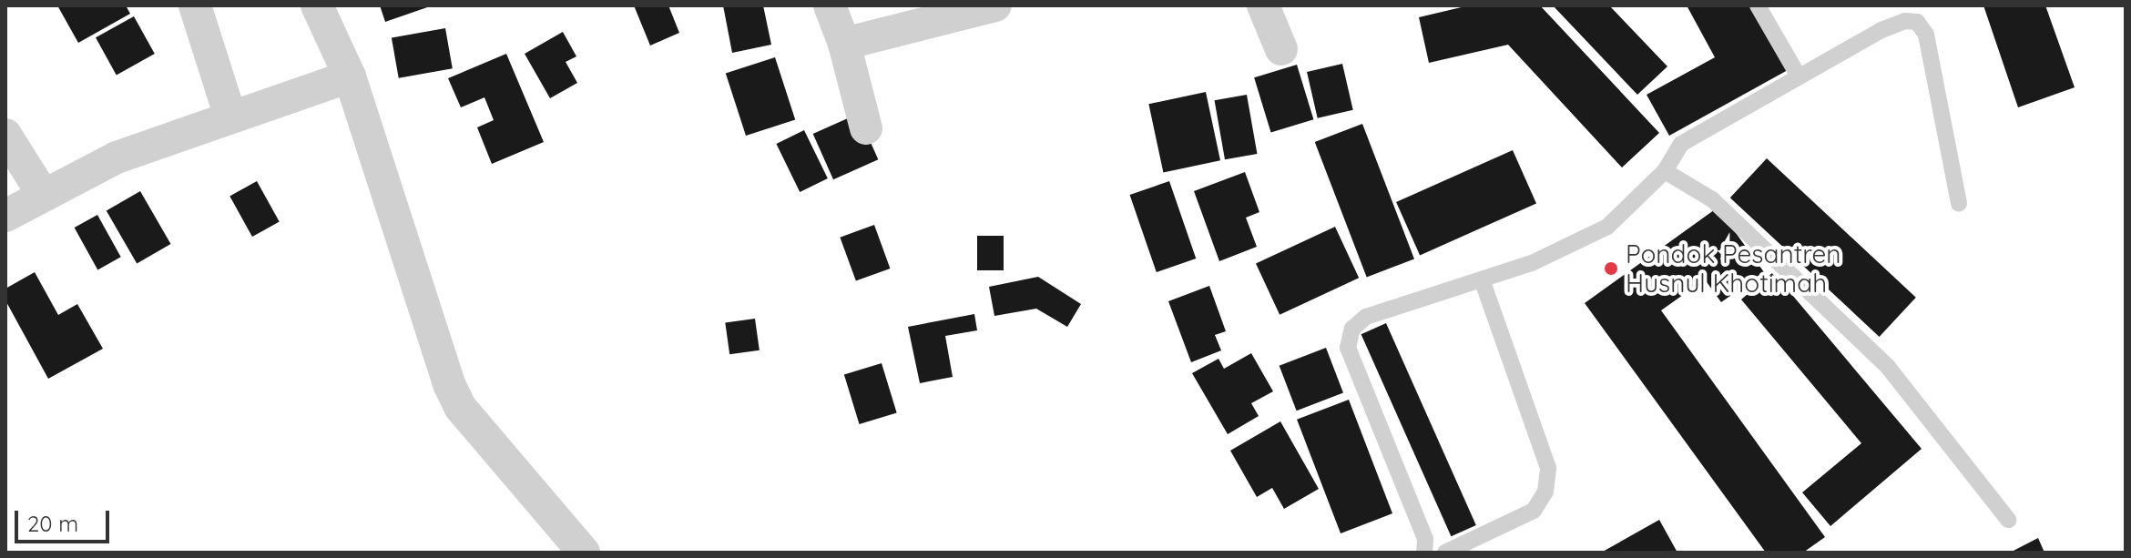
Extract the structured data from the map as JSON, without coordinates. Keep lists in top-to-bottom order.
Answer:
{
  "places": ["Pondok Pesantren Husnul Khotimah"],
  "scale_bar": "20 m"
}
